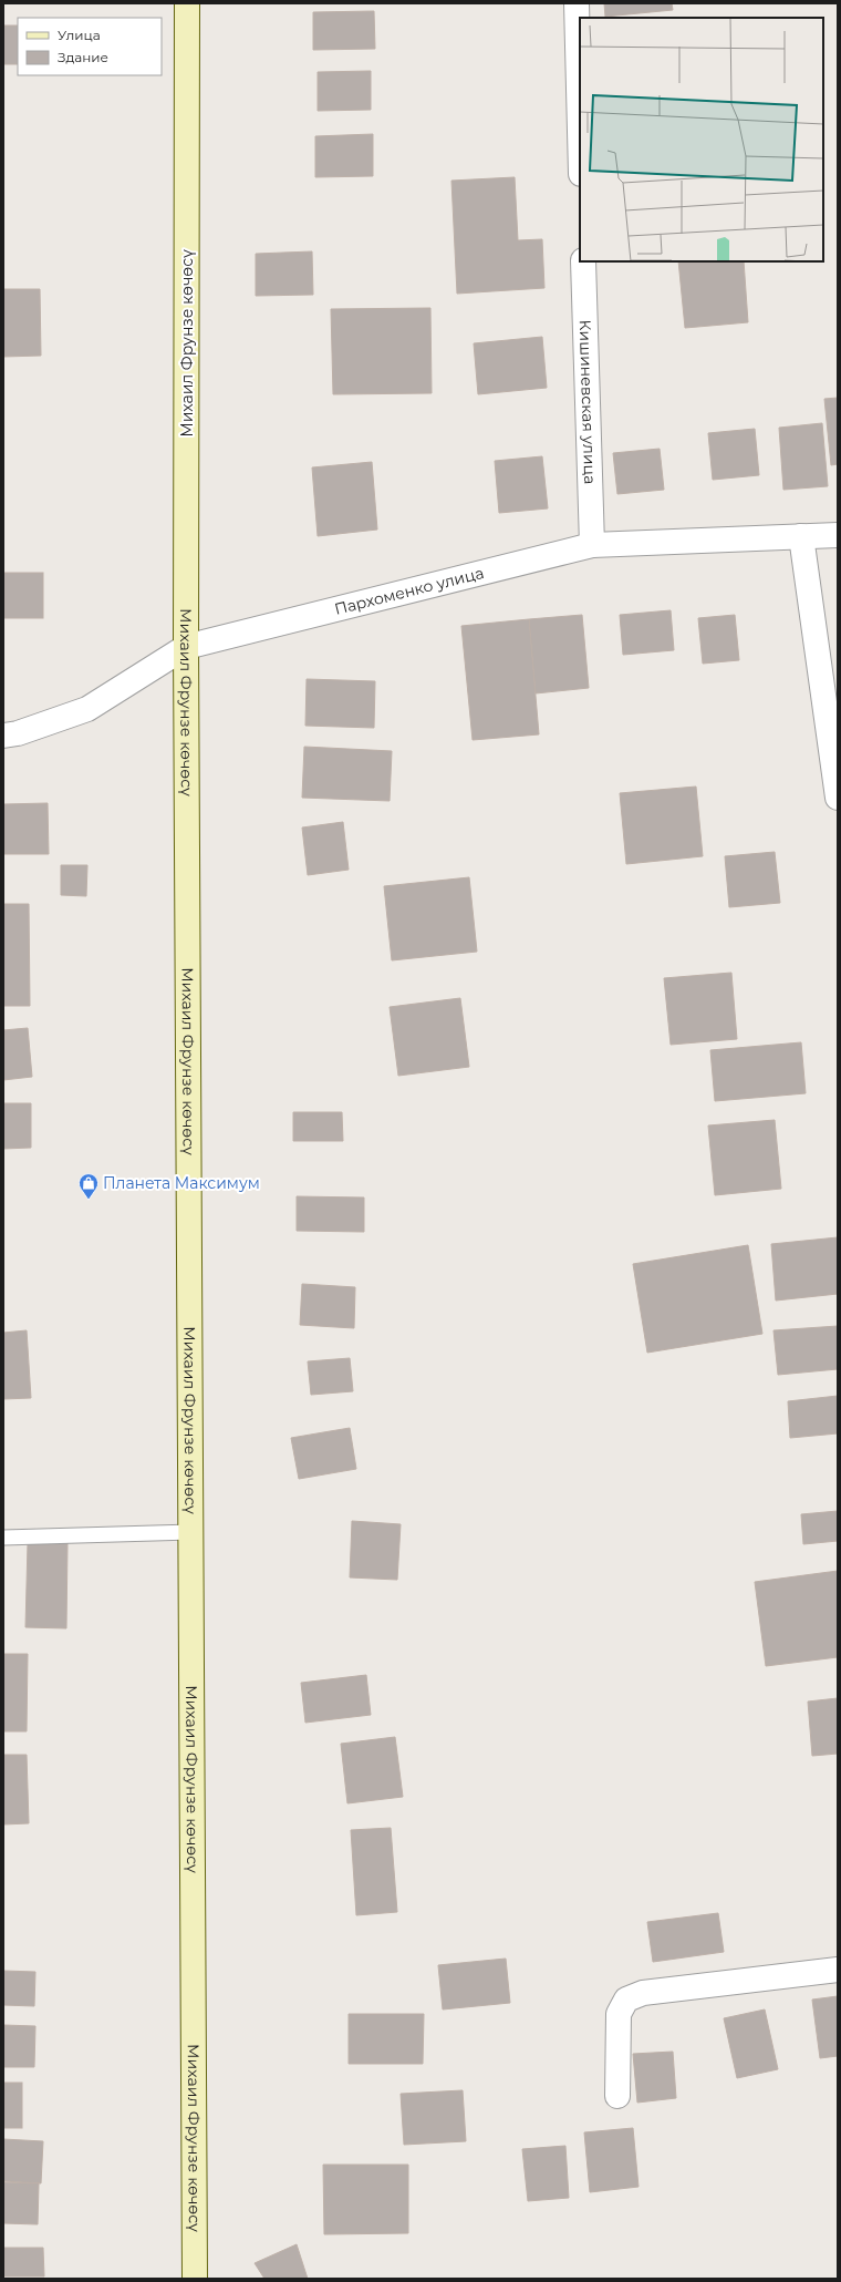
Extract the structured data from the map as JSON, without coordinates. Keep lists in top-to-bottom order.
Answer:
{
  "streets": {
    "main road": ["Михаил Фрунзе көчөсү"],
    "street": ["Кишиневская улица", "Пархоменко улица"]
  },
  "crossings": [
    ["Михаил Фрунзе көчөсү", "Пархоменко улица"],
    ["Кишиневская улица", "Пархоменко улица"]
  ],
  "places": {
    "shop": ["Планета Максимум"]
  },
  "legend": ["Улица", "Здание"]
}
